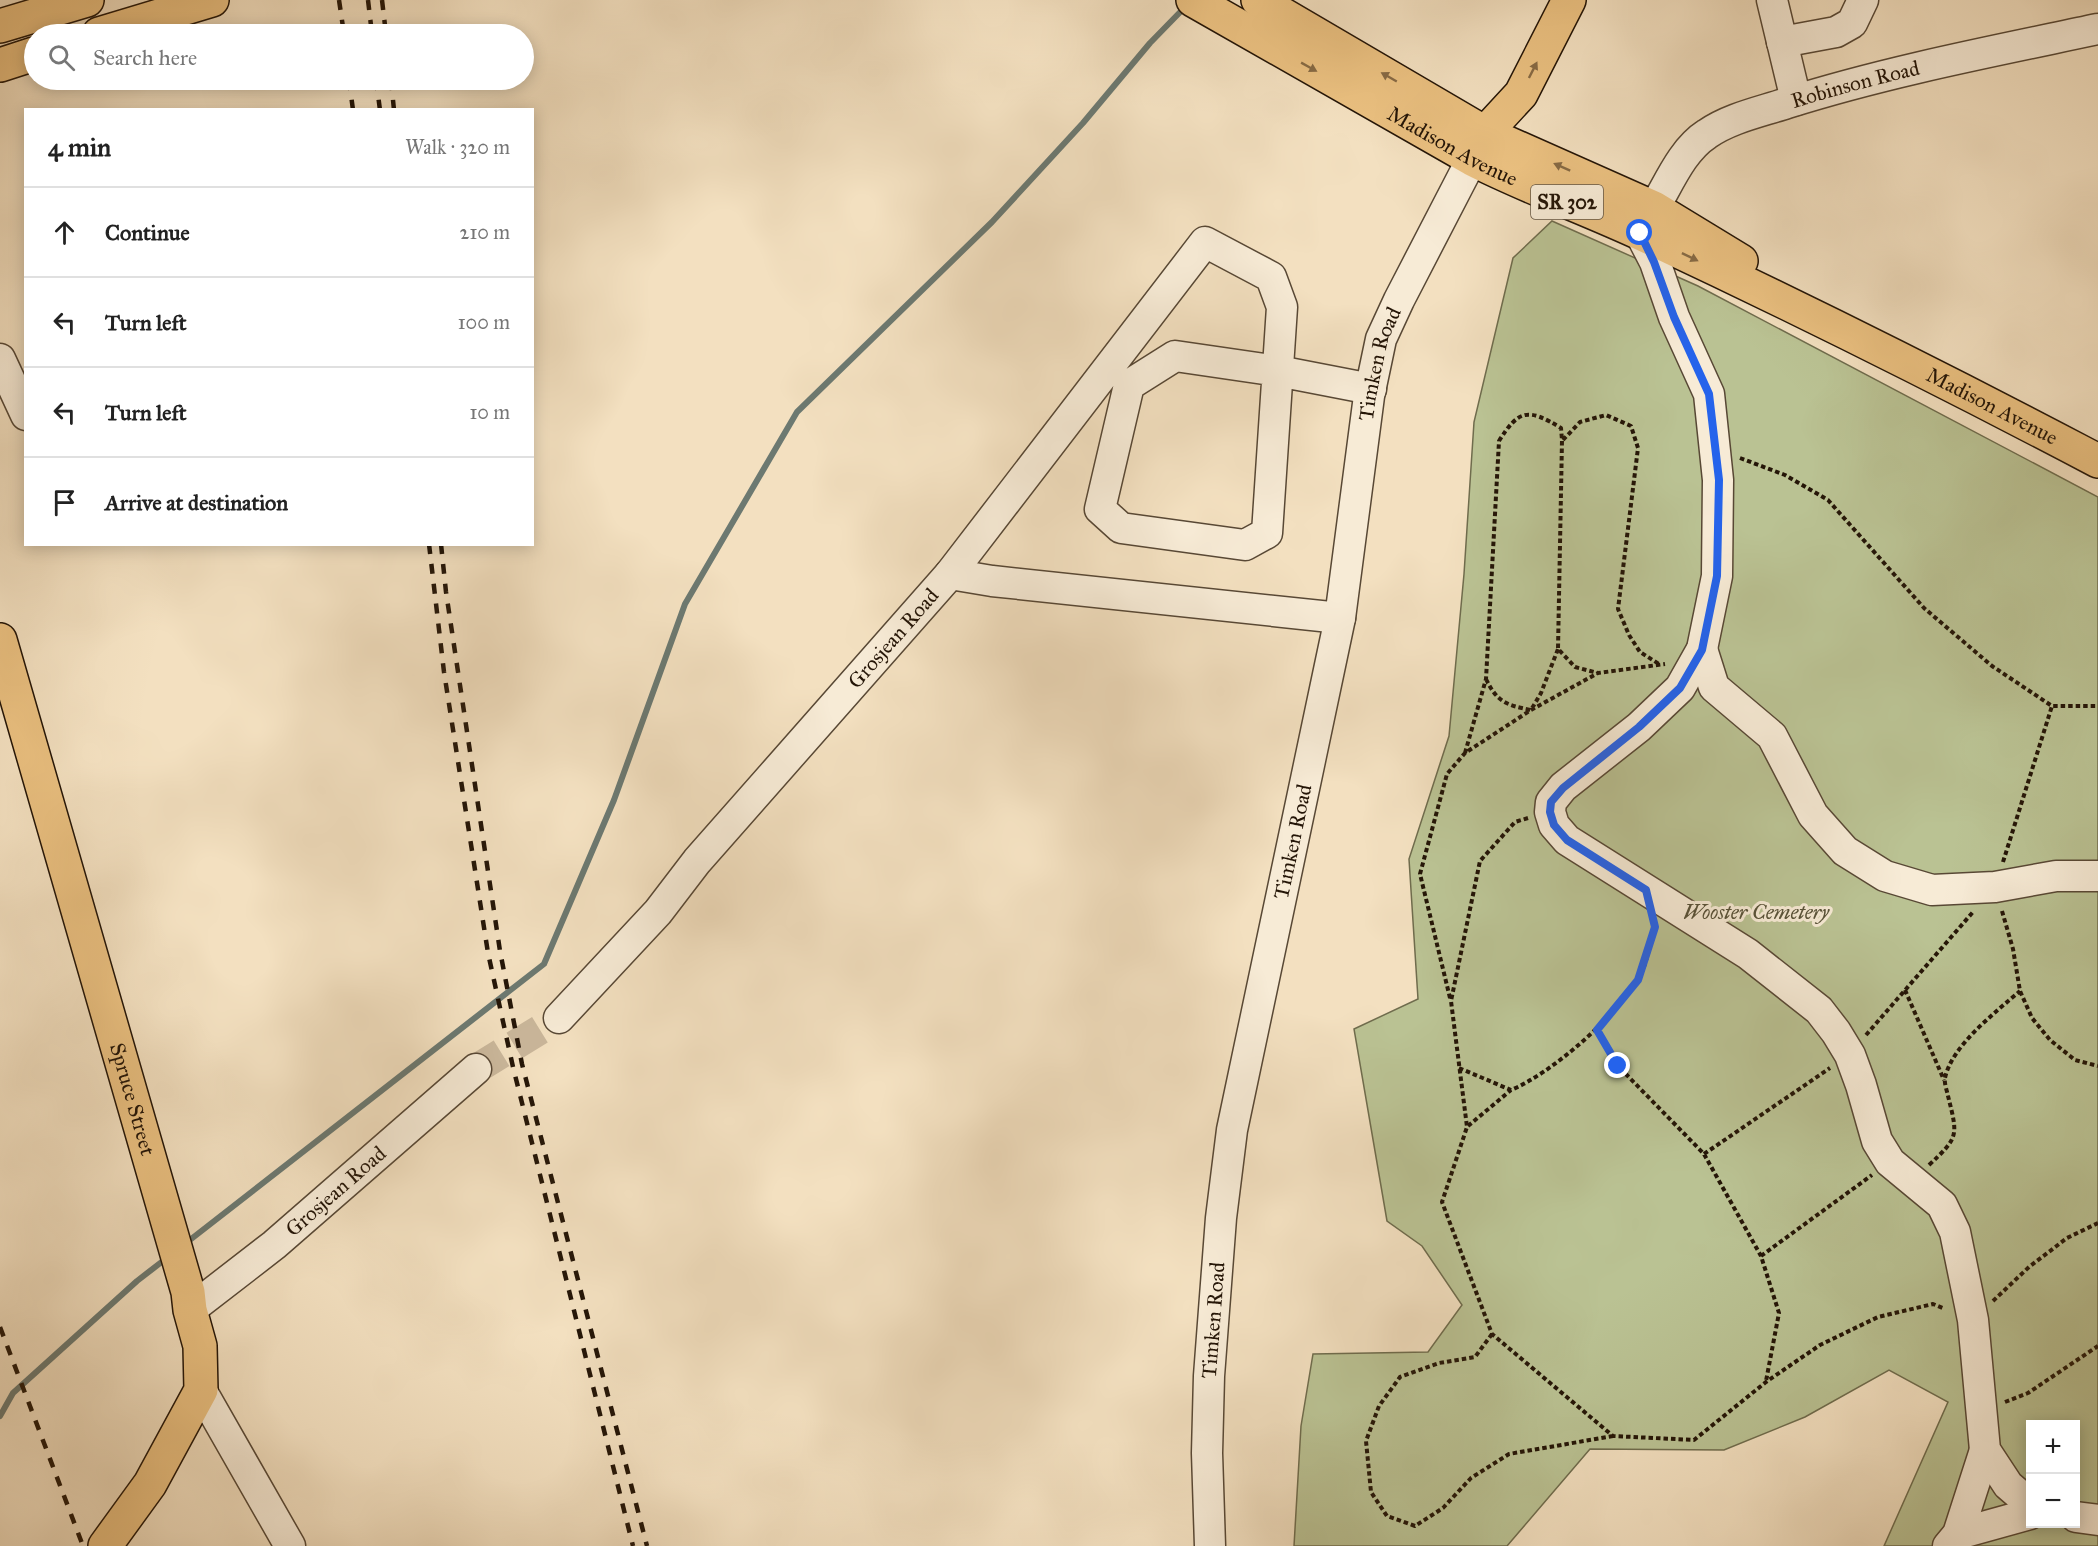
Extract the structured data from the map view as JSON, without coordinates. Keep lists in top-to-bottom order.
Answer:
{
  "streets": {
    "main road": ["Madison Avenue", "SR 302", "Spruce Street"],
    "street": ["Robinson Road", "Timken Road", "Grosjean Road"]
  },
  "crossings": [
    ["Robinson Road", "Madison Avenue"],
    ["Madison Avenue", "Timken Road"],
    ["Grosjean Road", "Spruce Street"]
  ],
  "parks": ["Wooster Cemetery"],
  "page": {
    "search": "Search here",
    "heading": ["4 min", "Walk · 320 m"],
    "list": [
      ["Continue", "210 m"],
      ["Turn left", "100 m"],
      ["Turn left", "10 m"],
      "Arrive at destination"
    ],
    "map_buttons": ["+", "−"]
  }
}
